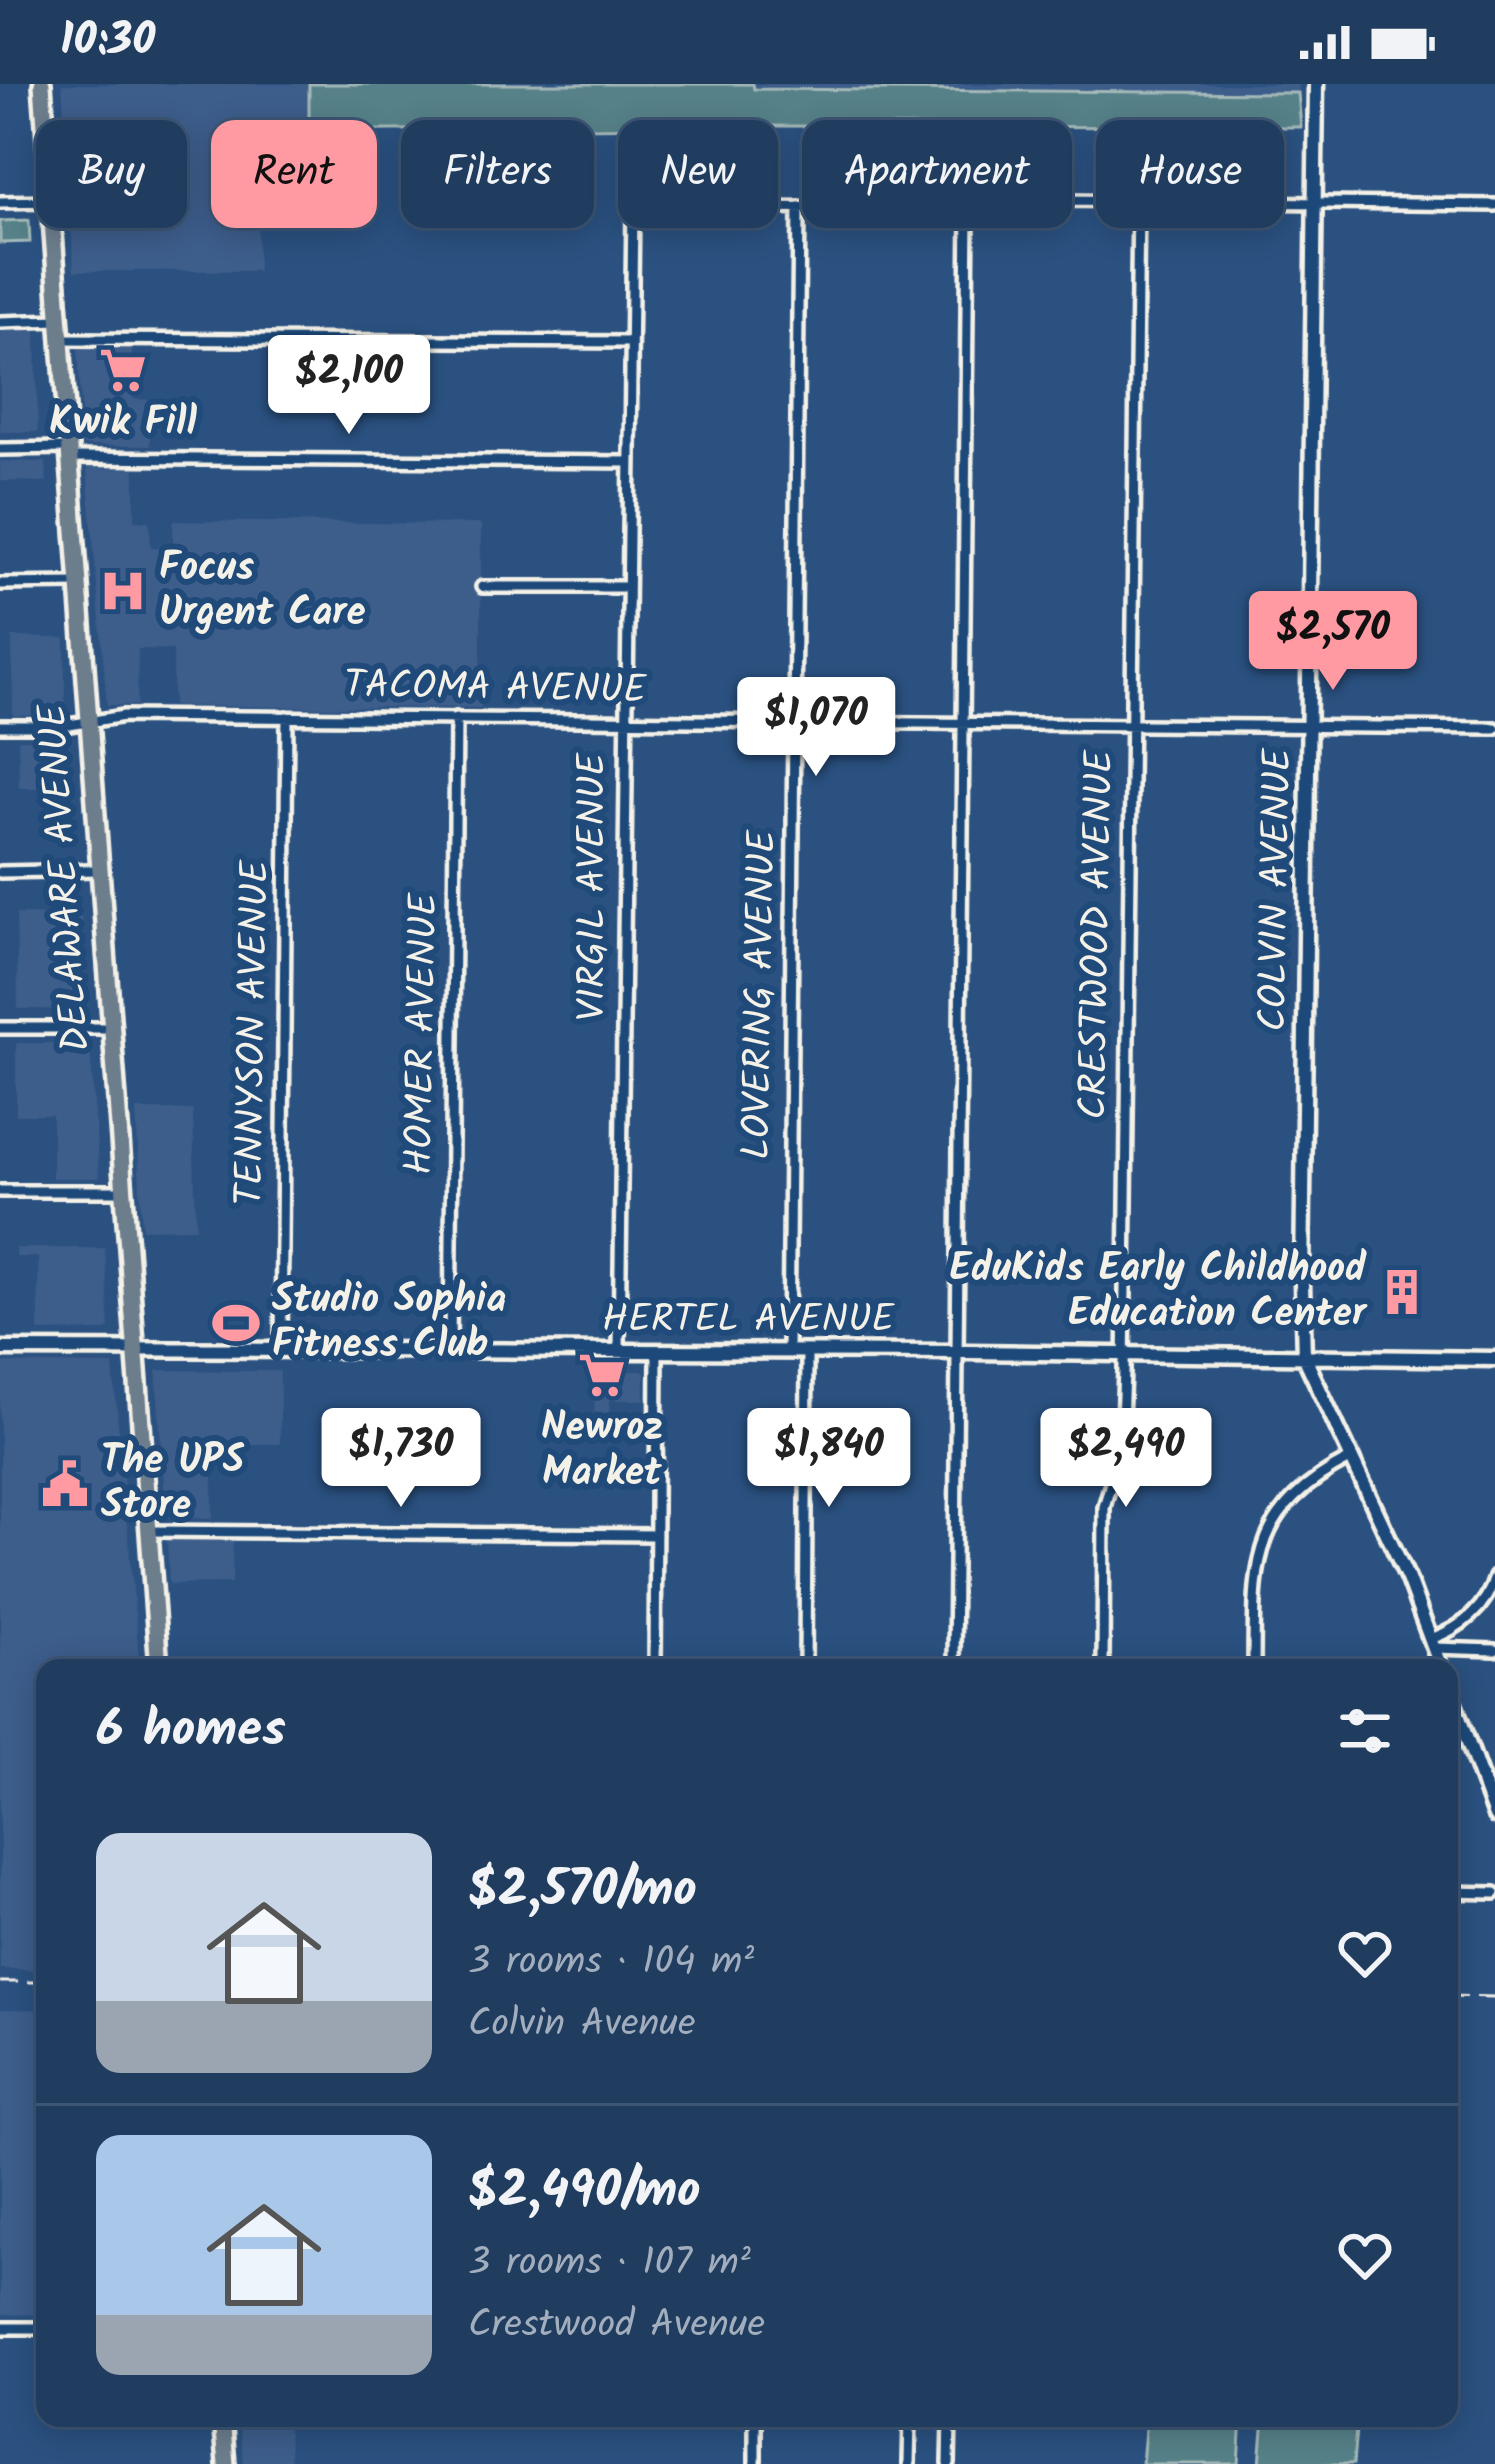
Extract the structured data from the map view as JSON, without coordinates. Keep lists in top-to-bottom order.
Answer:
{
  "streets": {
    "main road": ["DELAWARE AVENUE"],
    "street": [
      "TACOMA AVENUE",
      "VIRGIL AVENUE",
      "COLVIN AVENUE",
      "CRESTWOOD AVENUE",
      "LOVERING AVENUE",
      "TENNYSON AVENUE",
      "HOMER AVENUE",
      "HERTEL AVENUE"
    ]
  },
  "crossings": [
    ["TACOMA AVENUE", "DELAWARE AVENUE"],
    ["TACOMA AVENUE", "VIRGIL AVENUE"],
    ["TACOMA AVENUE", "COLVIN AVENUE"],
    ["TACOMA AVENUE", "CRESTWOOD AVENUE"],
    ["TACOMA AVENUE", "LOVERING AVENUE"],
    ["TACOMA AVENUE", "TENNYSON AVENUE"],
    ["TACOMA AVENUE", "HOMER AVENUE"],
    ["DELAWARE AVENUE", "HERTEL AVENUE"],
    ["VIRGIL AVENUE", "LOVERING AVENUE"],
    ["VIRGIL AVENUE", "HERTEL AVENUE"],
    ["COLVIN AVENUE", "HERTEL AVENUE"],
    ["CRESTWOOD AVENUE", "HERTEL AVENUE"],
    ["LOVERING AVENUE", "HERTEL AVENUE"],
    ["TENNYSON AVENUE", "HERTEL AVENUE"],
    ["HOMER AVENUE", "HERTEL AVENUE"]
  ],
  "places": {
    "supermarket": ["Kwik Fill", "Newroz Market"],
    "hospital": ["Focus Urgent Care"],
    "building": ["EduKids Early Childhood Education Center"],
    "sports": ["Studio Sophia Fitness Club"],
    "public building": ["The UPS Store"]
  },
  "page": {
    "status": "10:30",
    "chip": [
      "Buy",
      "Rent",
      "Filters",
      "New",
      "Apartment",
      "House"
    ],
    "price": [
      "$2,100",
      "$2,570",
      "$1,070",
      "$1,730",
      "$1,840",
      "$2,490"
    ],
    "heading": "6 homes",
    "list": [
      {
        "name": "$2,570/mo",
        "note": "3 rooms · 104 m² · Colvin Avenue"
      },
      {
        "name": "$2,490/mo",
        "note": "3 rooms · 107 m² · Crestwood Avenue"
      }
    ]
  }
}
